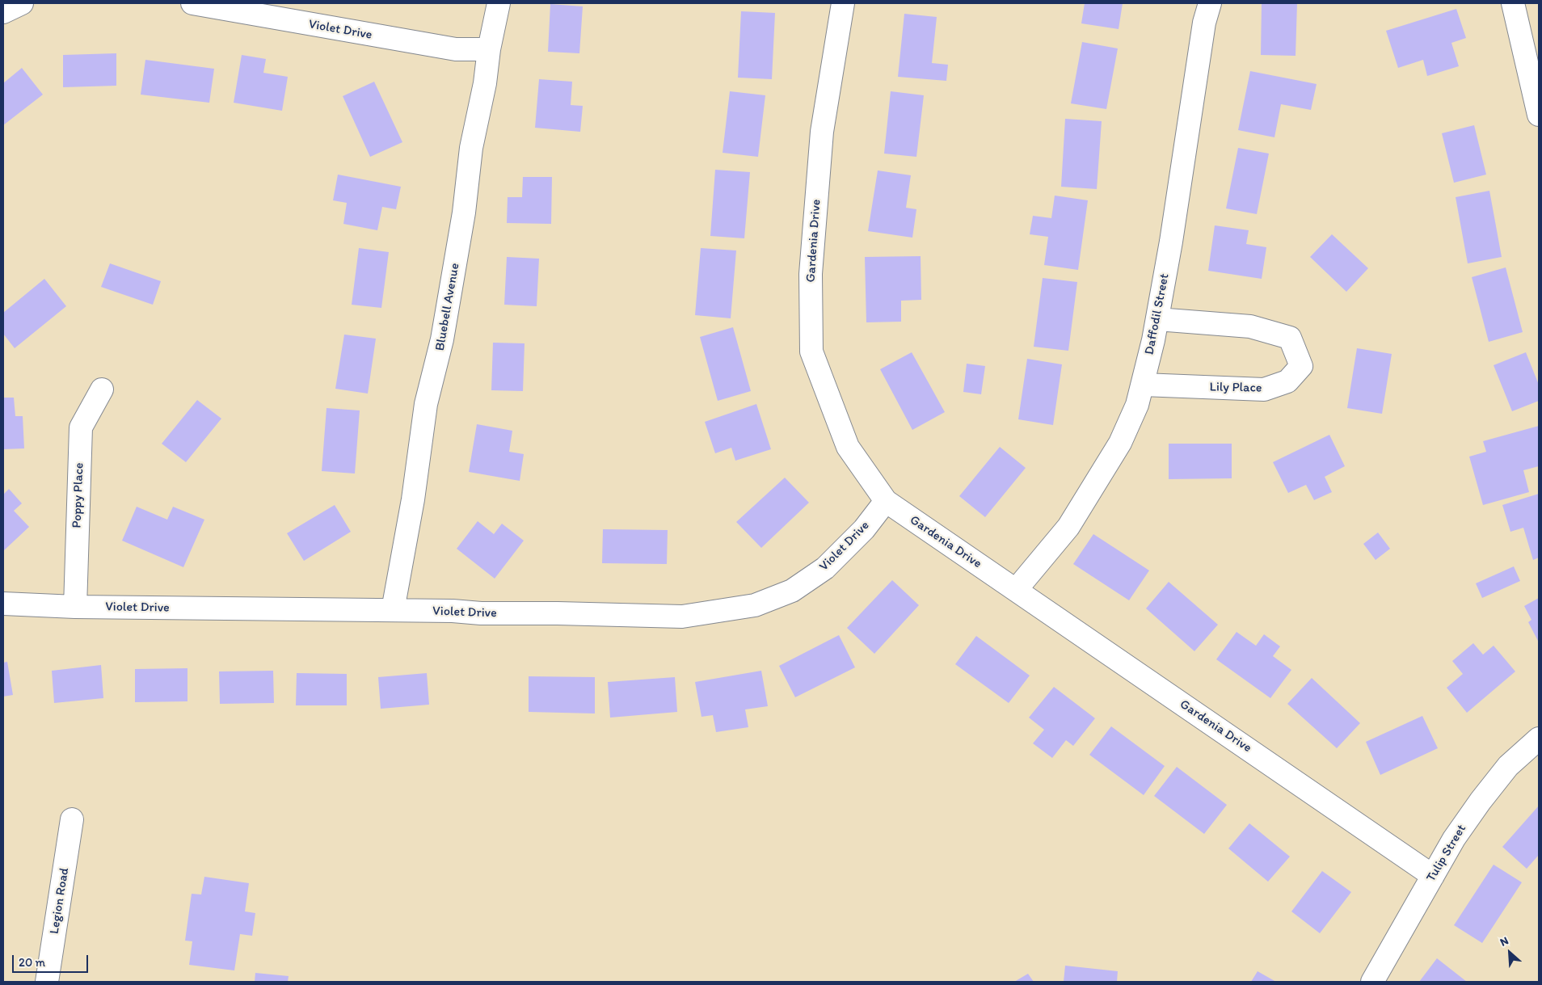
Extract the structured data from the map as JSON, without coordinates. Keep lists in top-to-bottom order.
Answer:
{
  "streets": {
    "street": [
      "Violet Drive",
      "Gardenia Drive",
      "Bluebell Avenue",
      "Daffodil Street",
      "Lily Place",
      "Poppy Place",
      "Tulip Street",
      "Legion Road"
    ]
  },
  "crossings": [
    ["Violet Drive", "Gardenia Drive"],
    ["Violet Drive", "Bluebell Avenue"],
    ["Violet Drive", "Poppy Place"],
    ["Gardenia Drive", "Daffodil Street"],
    ["Gardenia Drive", "Tulip Street"],
    ["Daffodil Street", "Lily Place"]
  ],
  "scale_bar": "20 m",
  "north": "top left"
}
